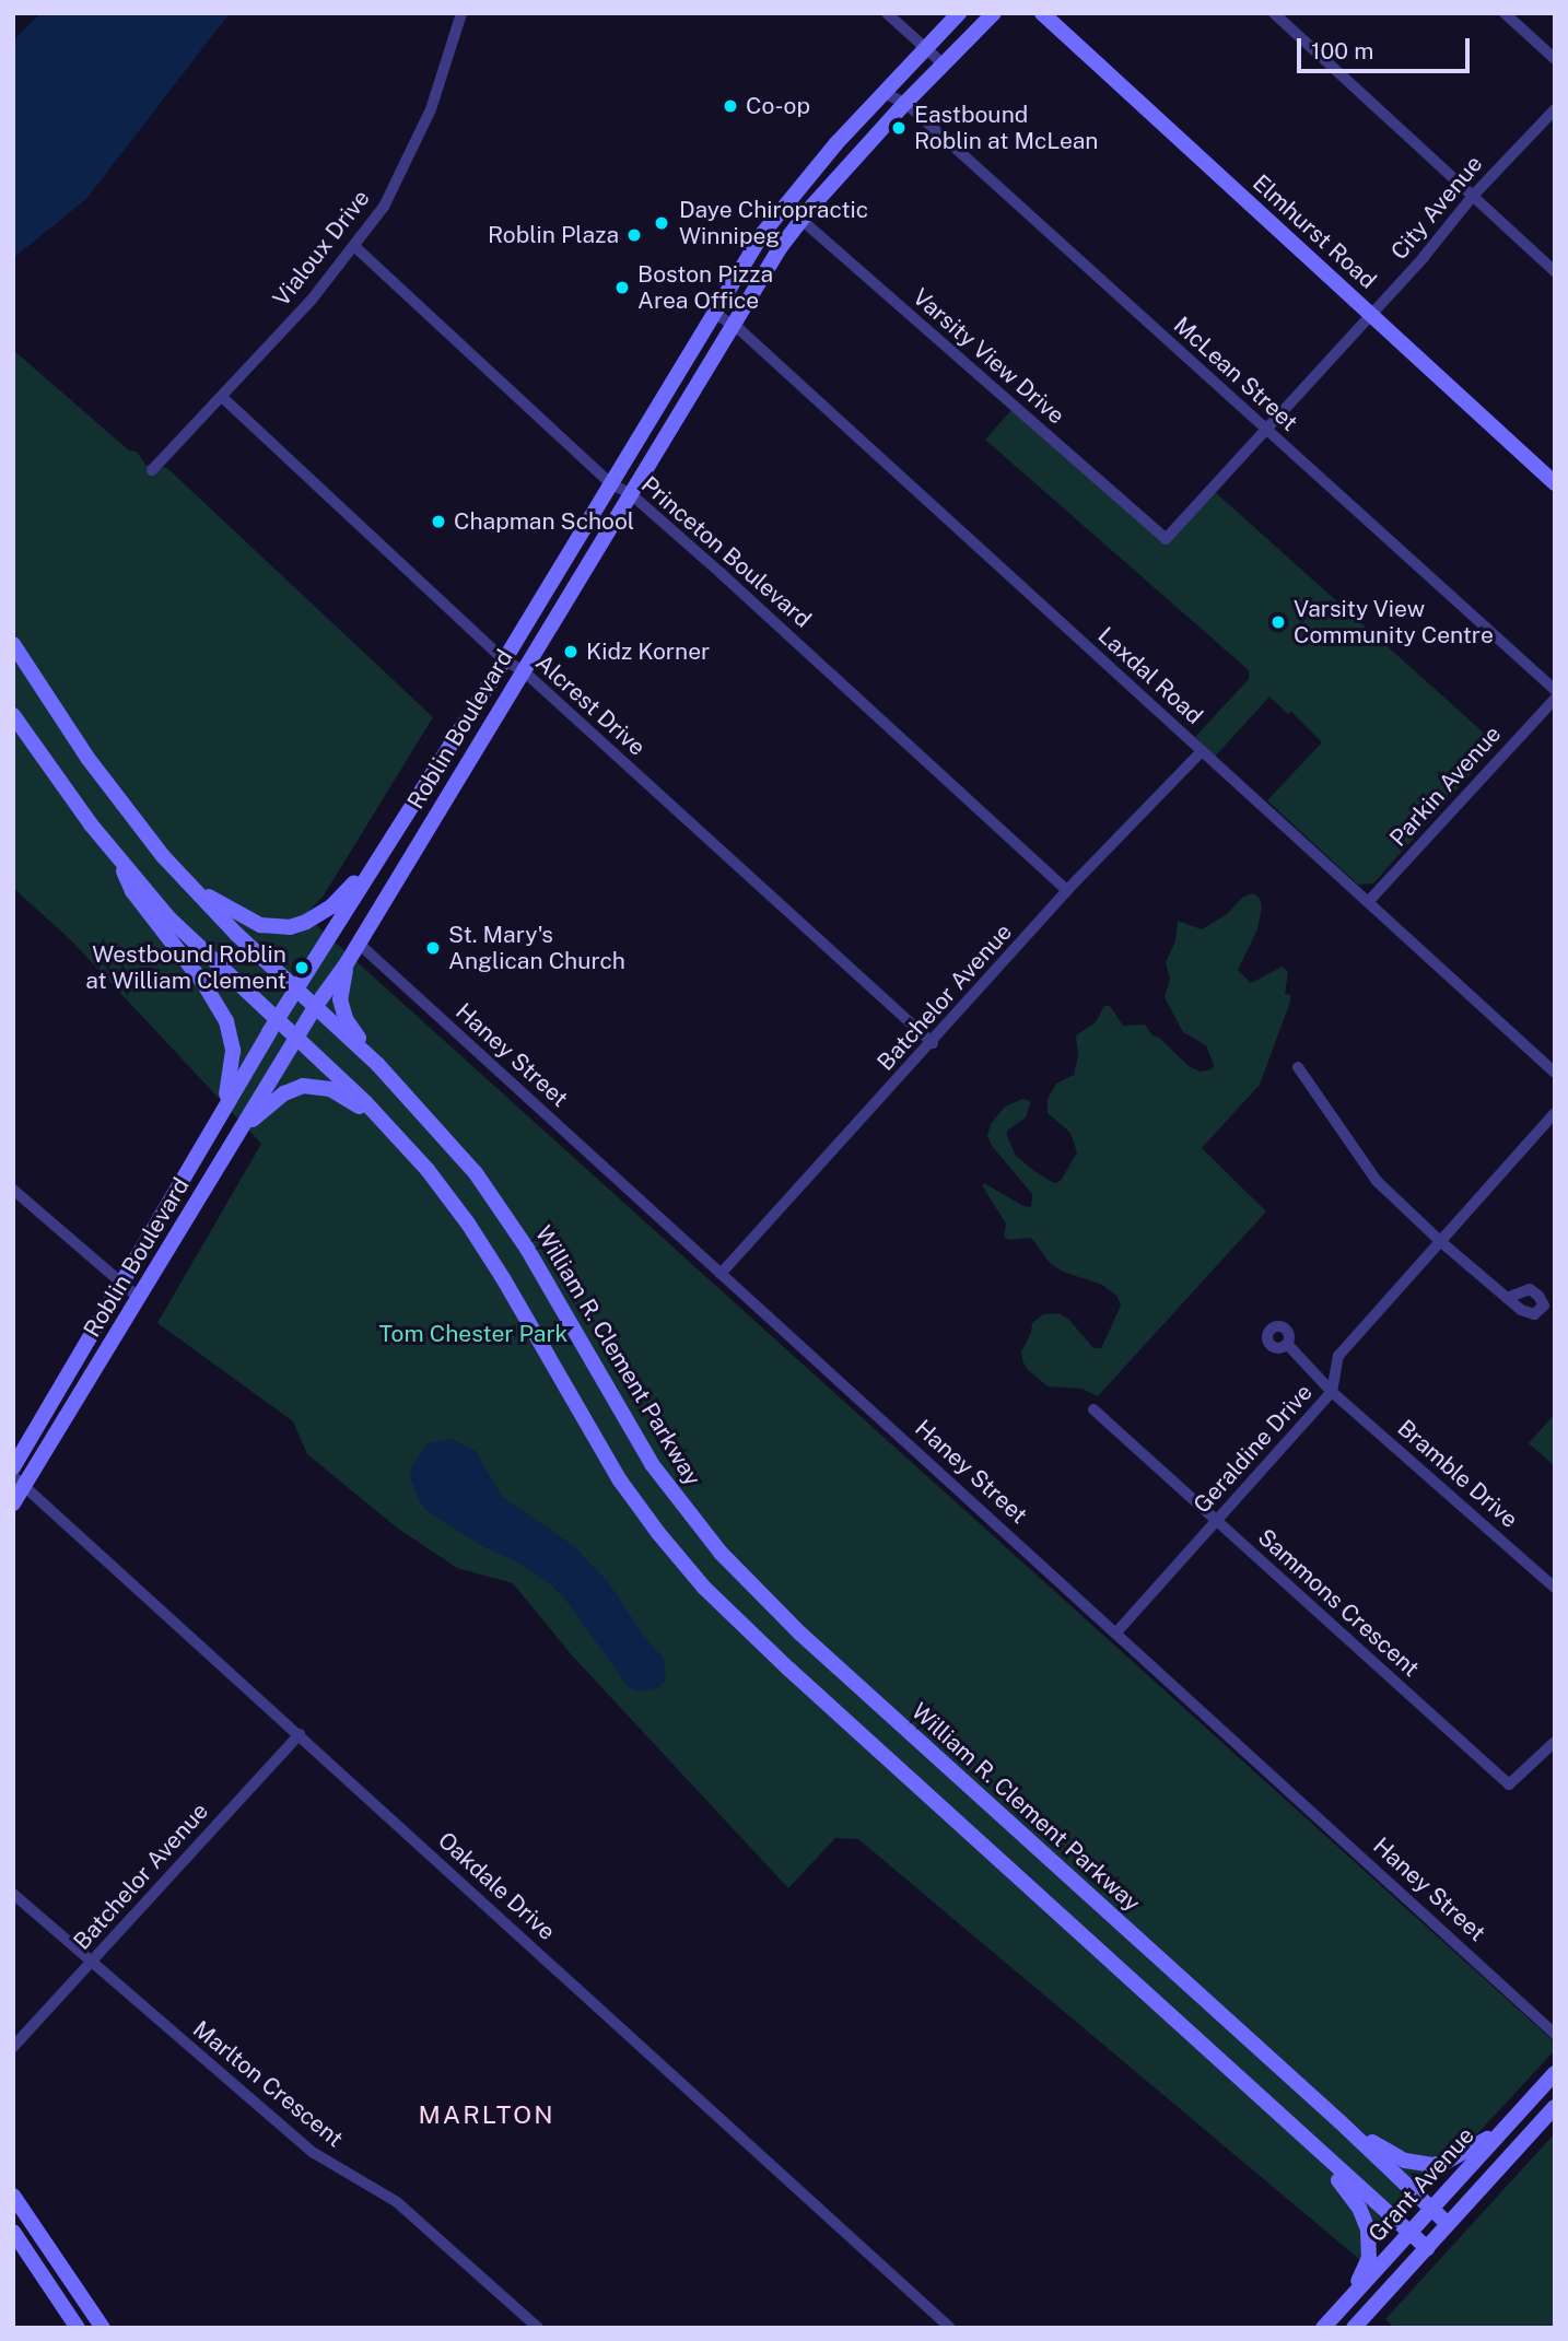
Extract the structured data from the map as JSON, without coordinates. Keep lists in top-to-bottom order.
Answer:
{
  "streets": {
    "main road": [
      "Elmhurst Road",
      "Roblin Boulevard",
      "William R. Clement Parkway",
      "Grant Avenue"
    ],
    "street": [
      "City Avenue",
      "Vialoux Drive",
      "Varsity View Drive",
      "McLean Street",
      "Princeton Boulevard",
      "Laxdal Road",
      "Alcrest Drive",
      "Parkin Avenue",
      "Batchelor Avenue",
      "Haney Street",
      "Geraldine Drive",
      "Bramble Drive",
      "Sammons Crescent",
      "Oakdale Drive",
      "Marlton Crescent"
    ]
  },
  "crossings": [
    ["City Avenue", "Elmhurst Road"],
    ["City Avenue", "Varsity View Drive"],
    ["City Avenue", "McLean Street"],
    ["Vialoux Drive", "Princeton Boulevard"],
    ["Vialoux Drive", "Alcrest Drive"],
    ["Varsity View Drive", "Roblin Boulevard"],
    ["McLean Street", "Roblin Boulevard"],
    ["Princeton Boulevard", "Roblin Boulevard"],
    ["Princeton Boulevard", "Batchelor Avenue"],
    ["Laxdal Road", "Roblin Boulevard"],
    ["Laxdal Road", "Parkin Avenue"],
    ["Laxdal Road", "Batchelor Avenue"],
    ["Alcrest Drive", "Roblin Boulevard"],
    ["Alcrest Drive", "Batchelor Avenue"],
    ["Roblin Boulevard", "Haney Street"],
    ["Roblin Boulevard", "William R. Clement Parkway"],
    ["Roblin Boulevard", "Oakdale Drive"],
    ["Batchelor Avenue", "Haney Street"],
    ["Batchelor Avenue", "Oakdale Drive"],
    ["Batchelor Avenue", "Marlton Crescent"],
    ["Haney Street", "Geraldine Drive"],
    ["William R. Clement Parkway", "Grant Avenue"],
    ["Geraldine Drive", "Bramble Drive"],
    ["Geraldine Drive", "Sammons Crescent"]
  ],
  "districts": ["MARLTON"],
  "parks": ["Tom Chester Park"],
  "places": [
    "Co-op",
    "Eastbound Roblin at McLean",
    "Daye Chiropractic Winnipeg",
    "Roblin Plaza",
    "Boston Pizza Area Office",
    "Chapman School",
    "Varsity View Community Centre",
    "Kidz Korner",
    "St. Mary's Anglican Church",
    "Westbound Roblin at William Clement"
  ],
  "scale_bar": "100 m"
}
